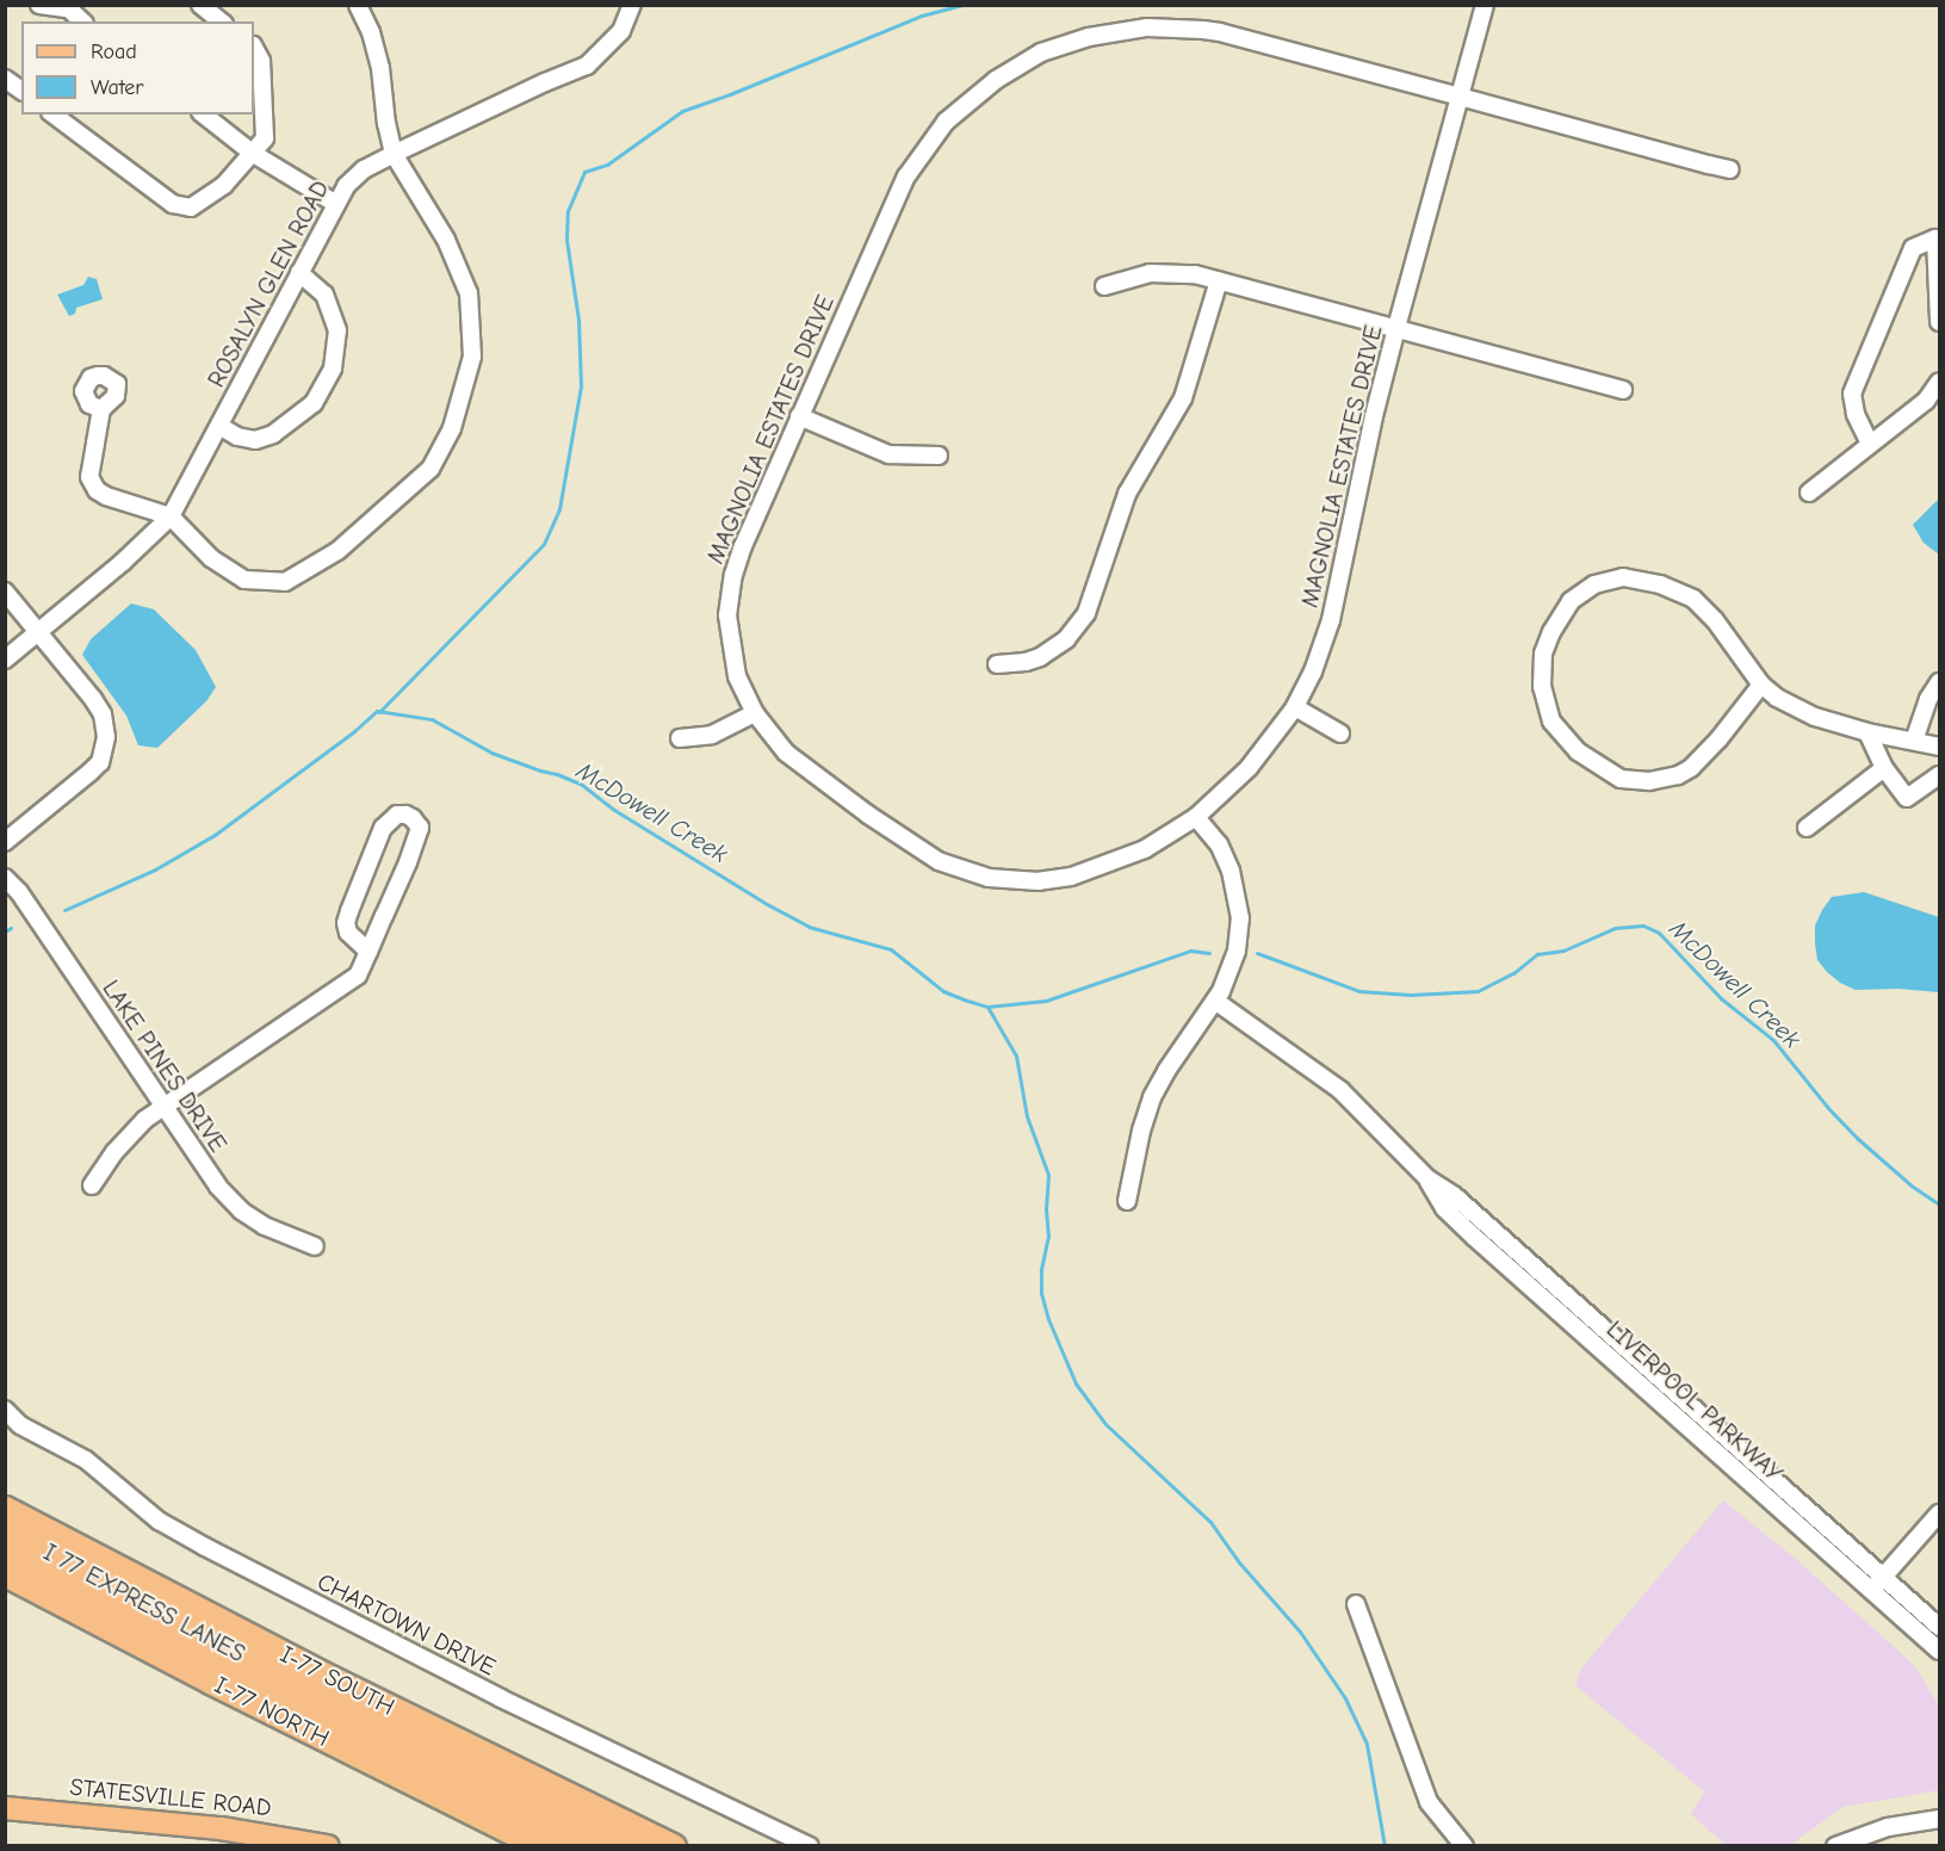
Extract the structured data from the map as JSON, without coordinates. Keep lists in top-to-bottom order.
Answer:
{
  "streets": {
    "highway": ["I 77 EXPRESS LANES", "I-77 SOUTH", "I-77 NORTH"],
    "main road": ["STATESVILLE ROAD"],
    "street": [
      "ROSALYN GLEN ROAD",
      "MAGNOLIA ESTATES DRIVE",
      "LAKE PINES DRIVE",
      "LIVERPOOL PARKWAY",
      "CHARTOWN DRIVE"
    ]
  },
  "water": ["McDowell Creek"],
  "legend": ["Road", "Water"]
}
